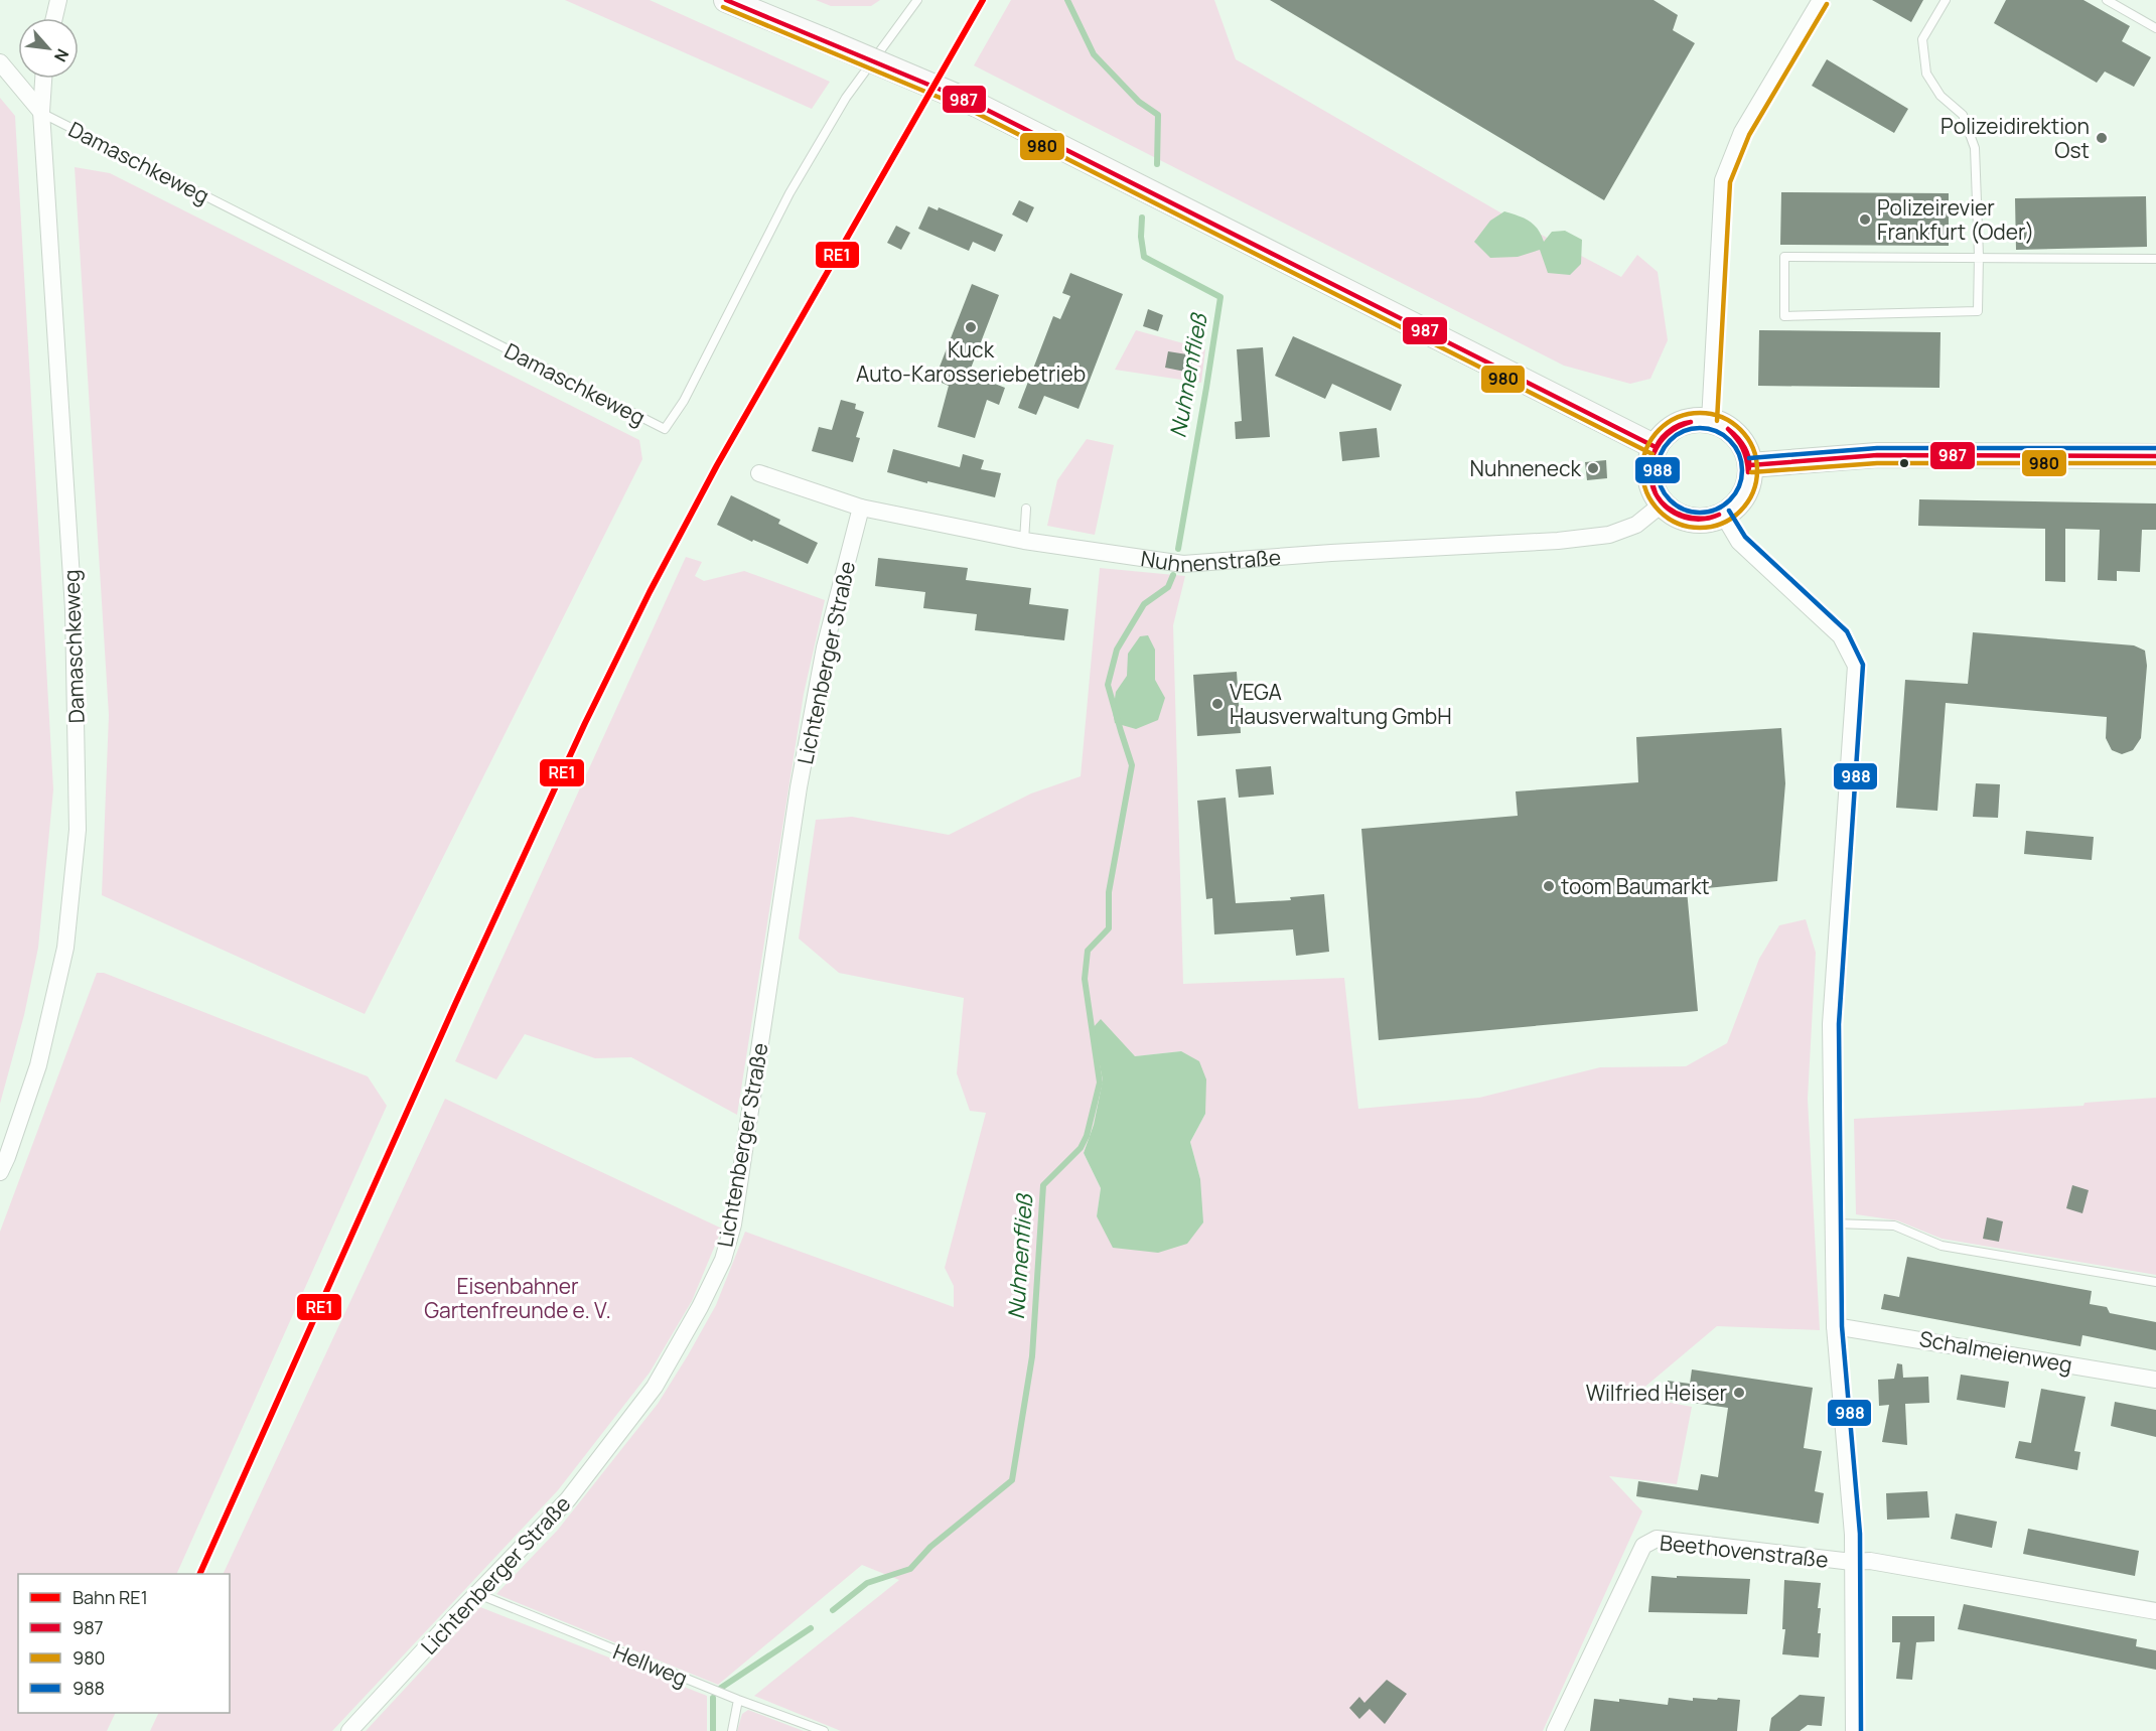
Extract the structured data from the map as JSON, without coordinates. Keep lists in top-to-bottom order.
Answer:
{
  "streets": {
    "street": [
      "Damaschkeweg",
      "Nuhnenstraße",
      "Lichtenberger Straße",
      "Schalmeienweg",
      "Beethovenstraße"
    ],
    "lane": ["Hellweg"]
  },
  "crossings": [
    ["Nuhnenstraße", "Lichtenberger Straße"],
    ["Lichtenberger Straße", "Hellweg"]
  ],
  "water": ["Nuhnenfließ"],
  "parks": ["Eisenbahner Gartenfreunde e. V."],
  "places": [
    "Polizeidirektion Ost",
    "Polizeirevier Frankfurt (Oder)",
    "Kuck Auto-Karosseriebetrieb",
    "Nuhneneck",
    "VEGA Hausverwaltung GmbH",
    "toom Baumarkt",
    "Wilfried Heiser"
  ],
  "lines": [
    "rail line RE1",
    "transit line 987",
    "transit line 980",
    "transit line 988"
  ],
  "legend": [
    "Bahn RE1",
    "987",
    "980",
    "988"
  ],
  "north": "bottom right"
}
